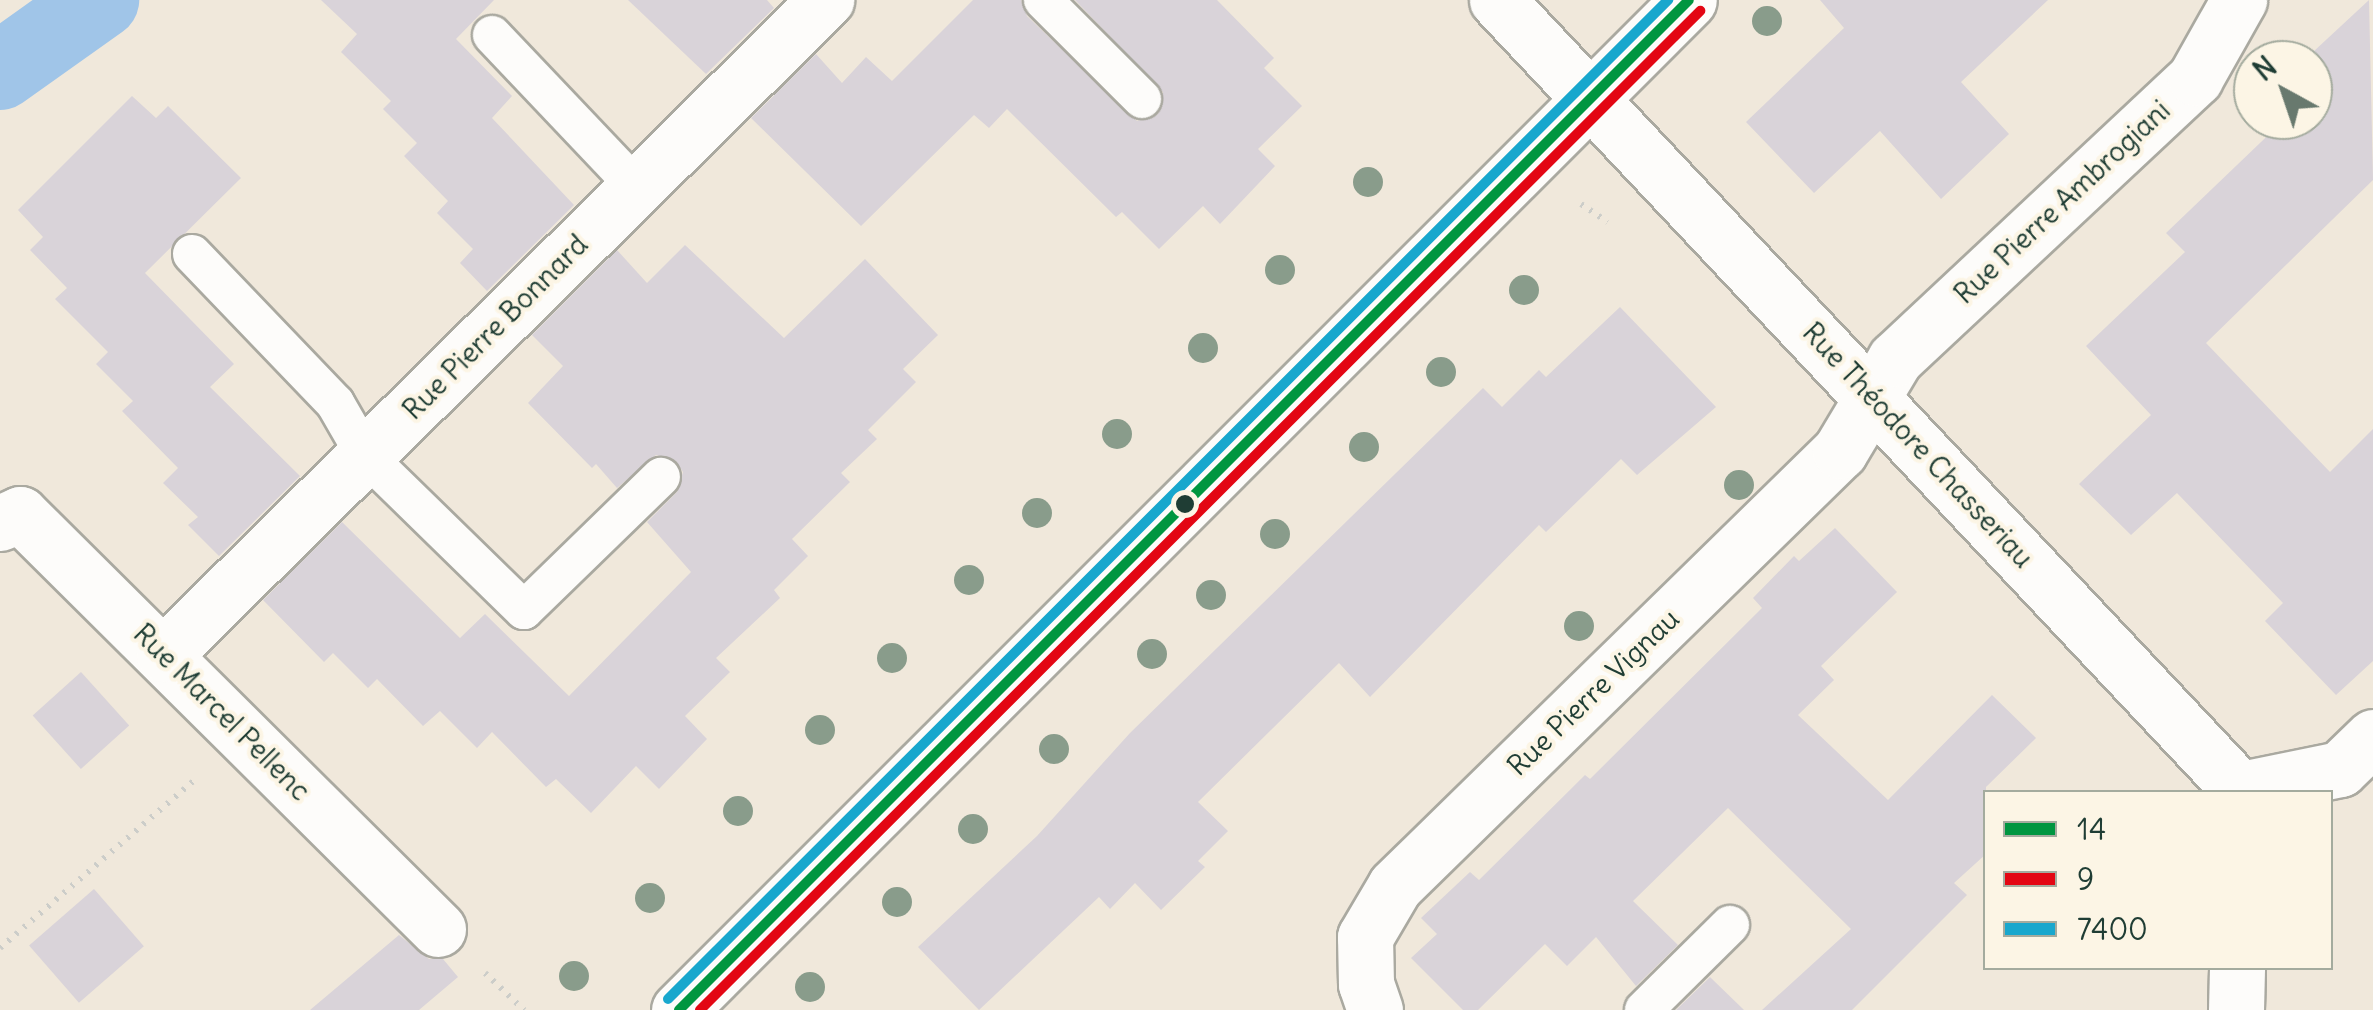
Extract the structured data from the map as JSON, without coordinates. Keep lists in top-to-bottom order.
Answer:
{
  "streets": {
    "street": [
      "Rue Pierre Ambrogiani",
      "Rue Pierre Bonnard",
      "Rue Théodore Chasseriau",
      "Rue Pierre Vignau",
      "Rue Marcel Pellenc"
    ]
  },
  "crossings": [
    ["Rue Pierre Ambrogiani", "Rue Théodore Chasseriau"],
    ["Rue Pierre Ambrogiani", "Rue Pierre Vignau"],
    ["Rue Pierre Bonnard", "Rue Marcel Pellenc"],
    ["Rue Théodore Chasseriau", "Rue Pierre Vignau"]
  ],
  "lines": ["transit line 14", "transit line 7400", "transit line 9"],
  "legend": ["14", "9", "7400"],
  "north": "top left"
}
